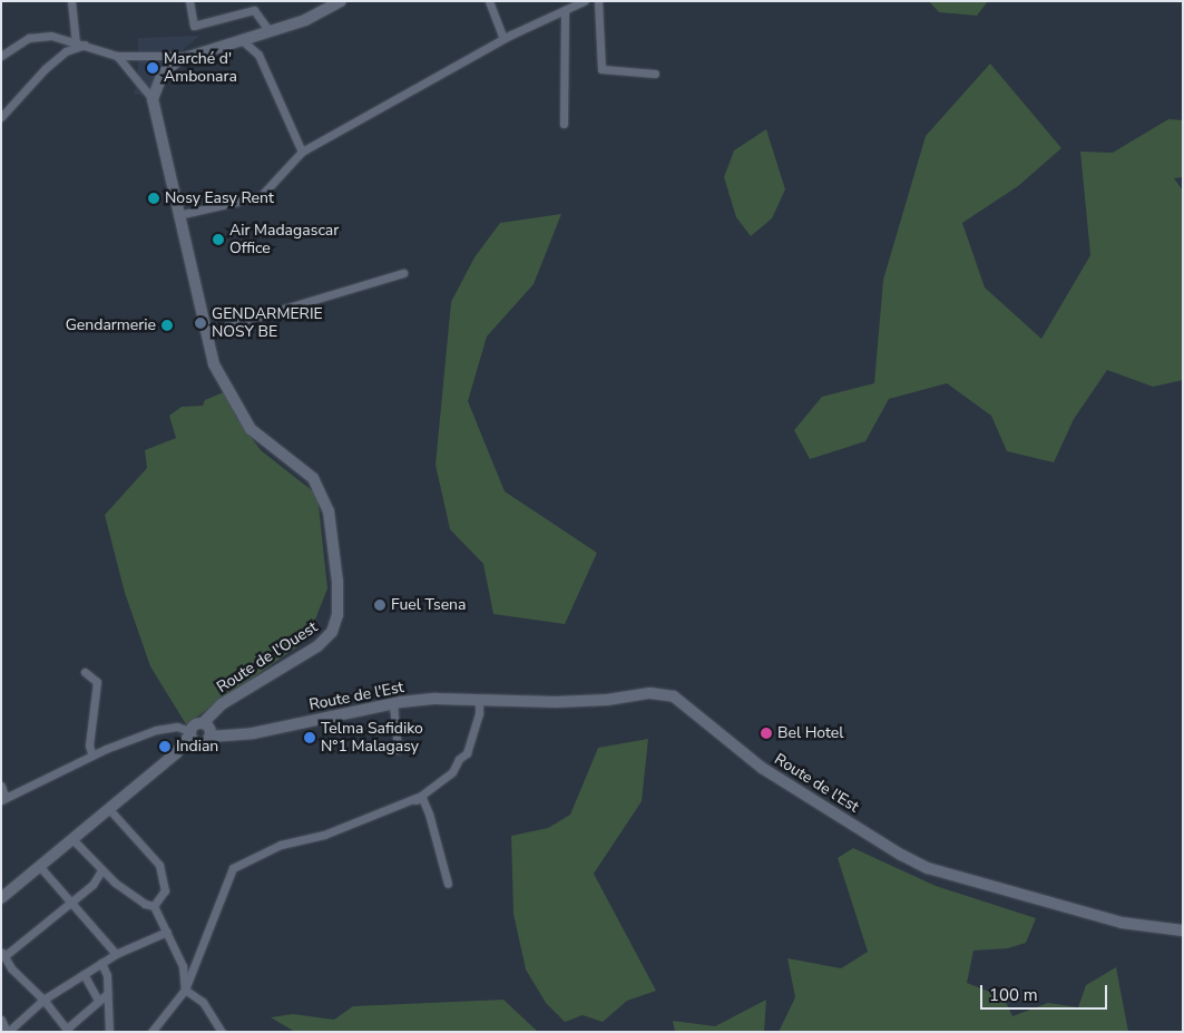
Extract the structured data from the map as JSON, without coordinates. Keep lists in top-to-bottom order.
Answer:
{
  "streets": {
    "main road": ["Route de l'Ouest", "Route de l'Est"]
  },
  "crossings": [
    ["Route de l'Ouest", "Route de l'Est"]
  ],
  "places": [
    "Marché d' Ambonara",
    "Nosy Easy Rent",
    "Air Madagascar Office",
    "GENDARMERIE NOSY BE",
    "Gendarmerie",
    "Fuel Tsena",
    "Bel Hotel",
    "Telma Safidiko N°1 Malagasy",
    "Indian"
  ],
  "scale_bar": "100 m"
}
